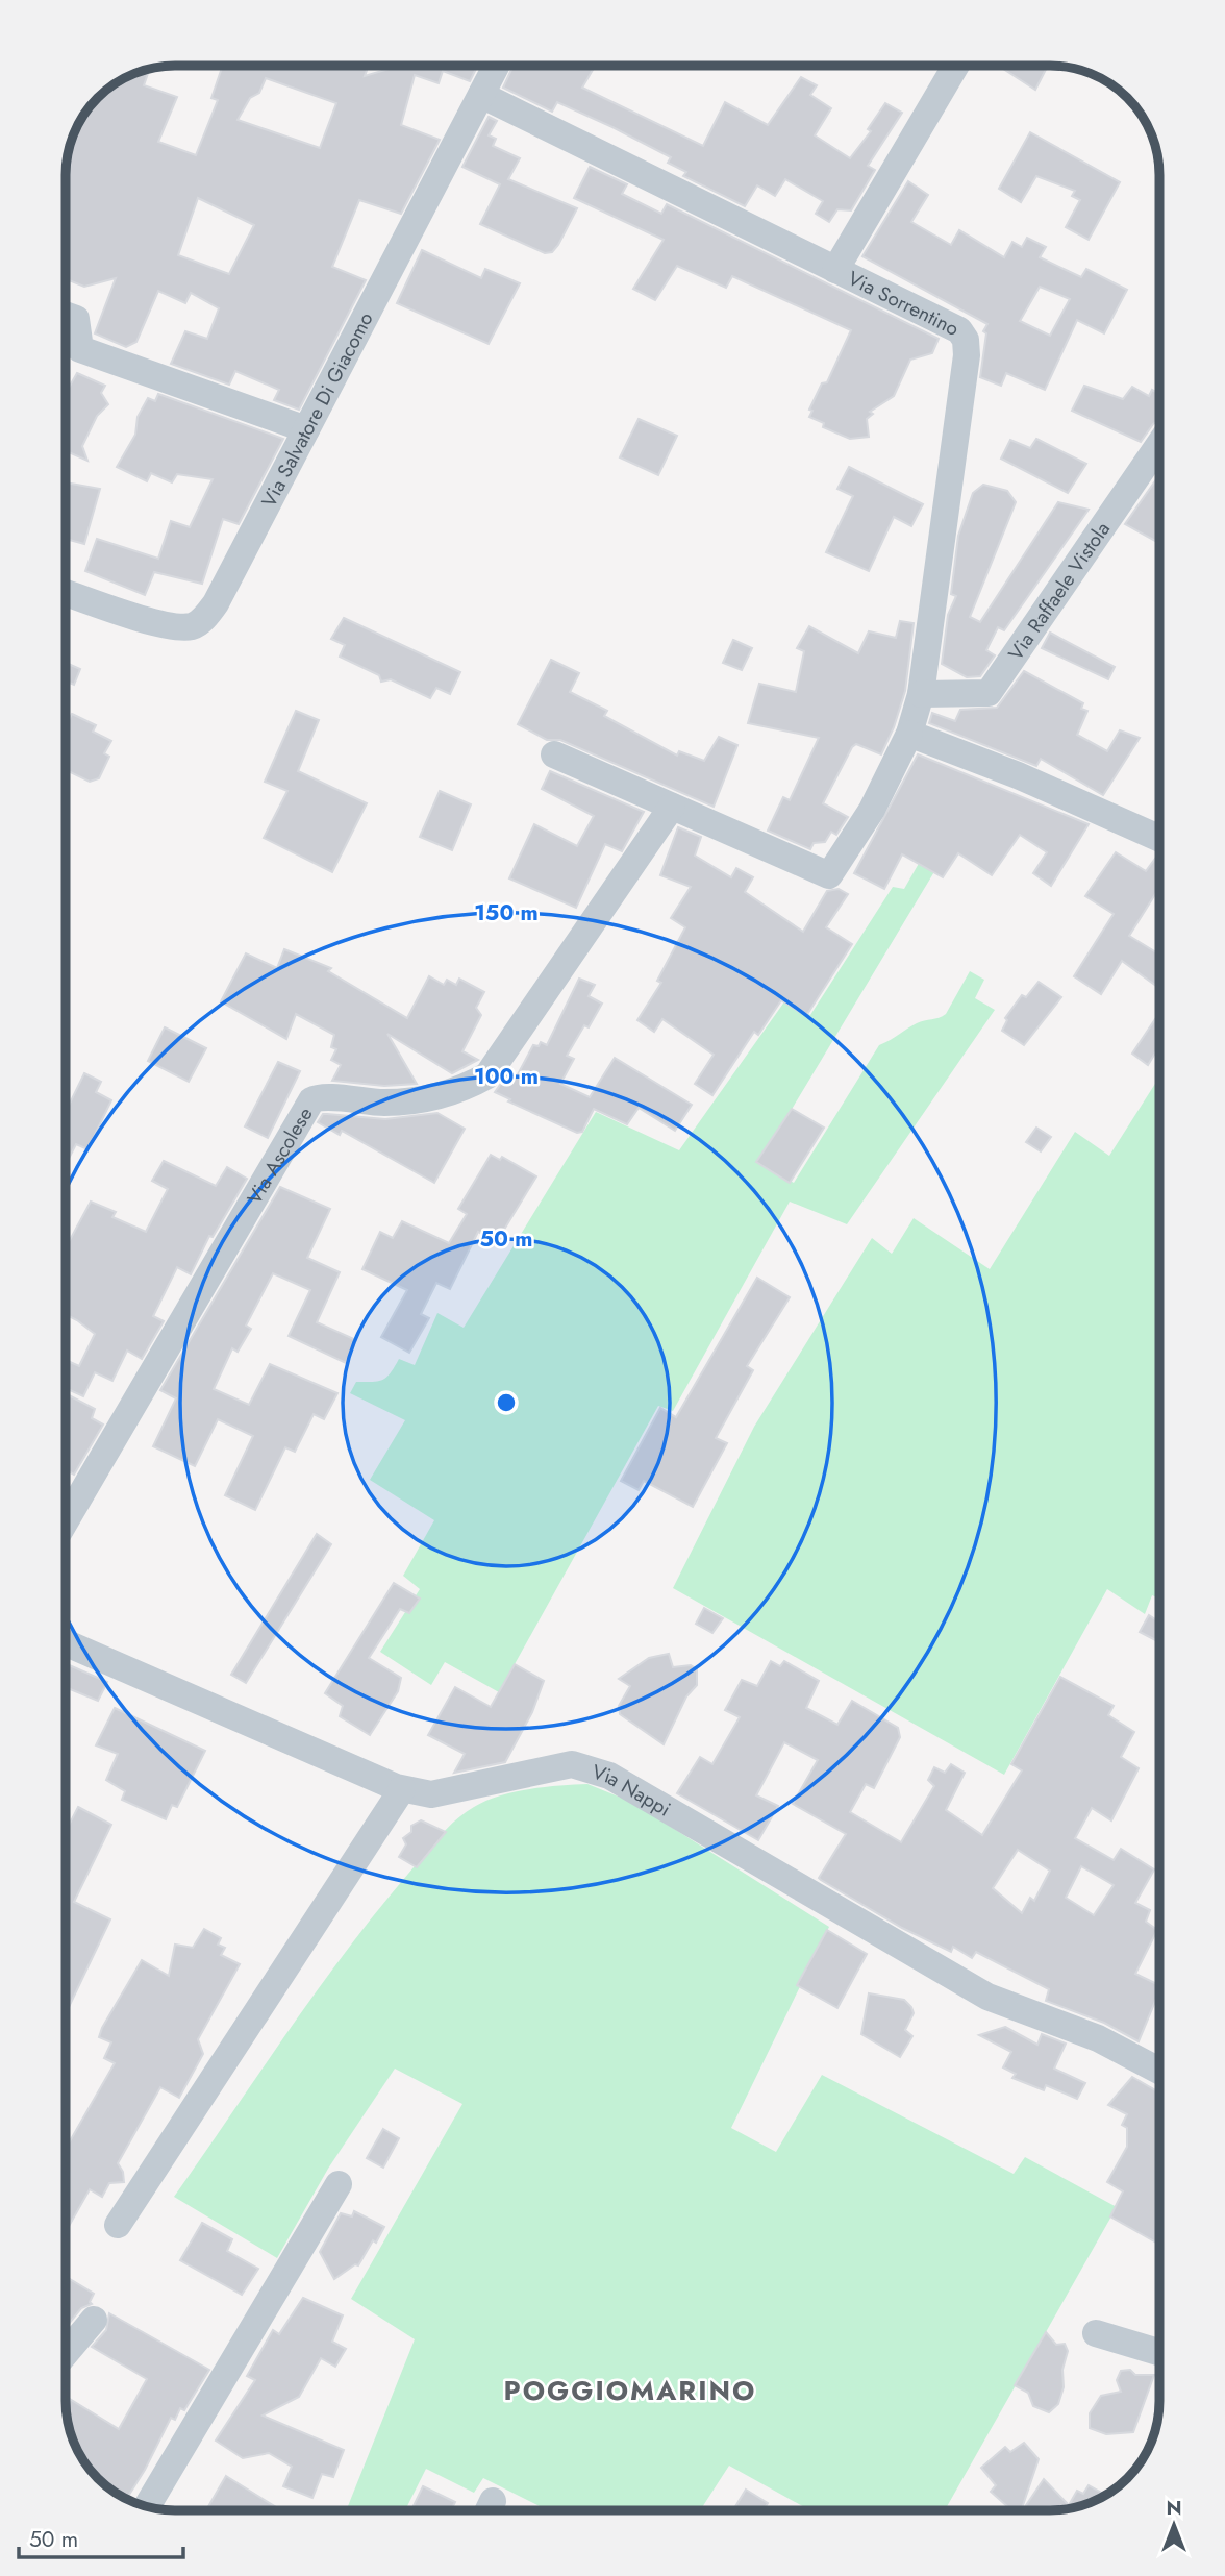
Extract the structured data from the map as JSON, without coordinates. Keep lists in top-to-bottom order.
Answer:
{
  "streets": {
    "street": [
      "Via Sorrentino",
      "Via Salvatore Di Giacomo",
      "Via Raffaele Vistola",
      "Via Ascolese",
      "Via Nappi"
    ]
  },
  "crossings": [
    ["Via Sorrentino", "Via Salvatore Di Giacomo"],
    ["Via Sorrentino", "Via Raffaele Vistola"],
    ["Via Sorrentino", "Via Ascolese"]
  ],
  "districts": ["POGGIOMARINO"],
  "scale_bar": "50 m",
  "north": "top",
  "rings": ["150 m", "100 m", "50 m"]
}
